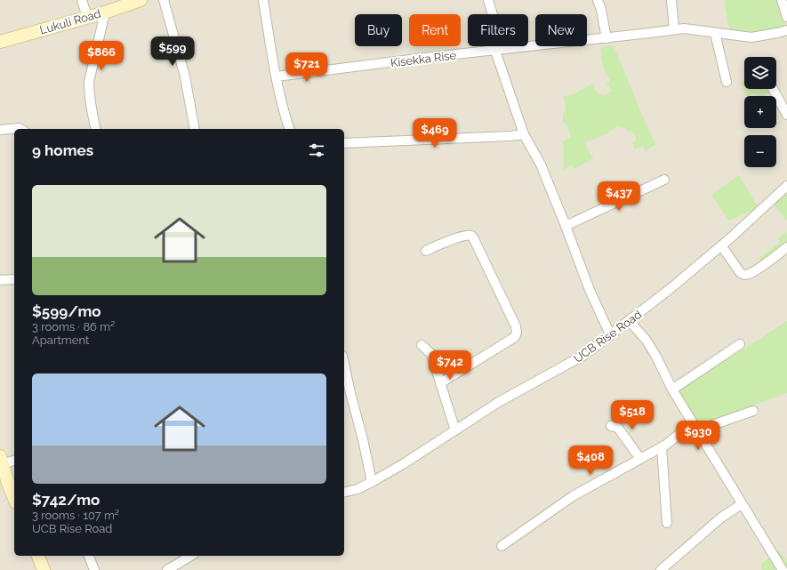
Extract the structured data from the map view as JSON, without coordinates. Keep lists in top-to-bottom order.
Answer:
{
  "streets": {
    "street": ["Lukuli Road", "Kisekka Rise", "UCB Rise Road"]
  },
  "page": {
    "chip": [
      "Buy",
      "Rent",
      "Filters",
      "New"
    ],
    "price": [
      "$599",
      "$866",
      "$721",
      "$469",
      "$437",
      "$742",
      "$518",
      "$930",
      "$408"
    ],
    "map_buttons": ["+", "−"],
    "heading": "9 homes",
    "list": [
      {
        "name": "$599/mo",
        "note": "3 rooms · 86 m² · Apartment"
      },
      {
        "name": "$742/mo",
        "note": "3 rooms · 107 m² · UCB Rise Road"
      }
    ]
  }
}
